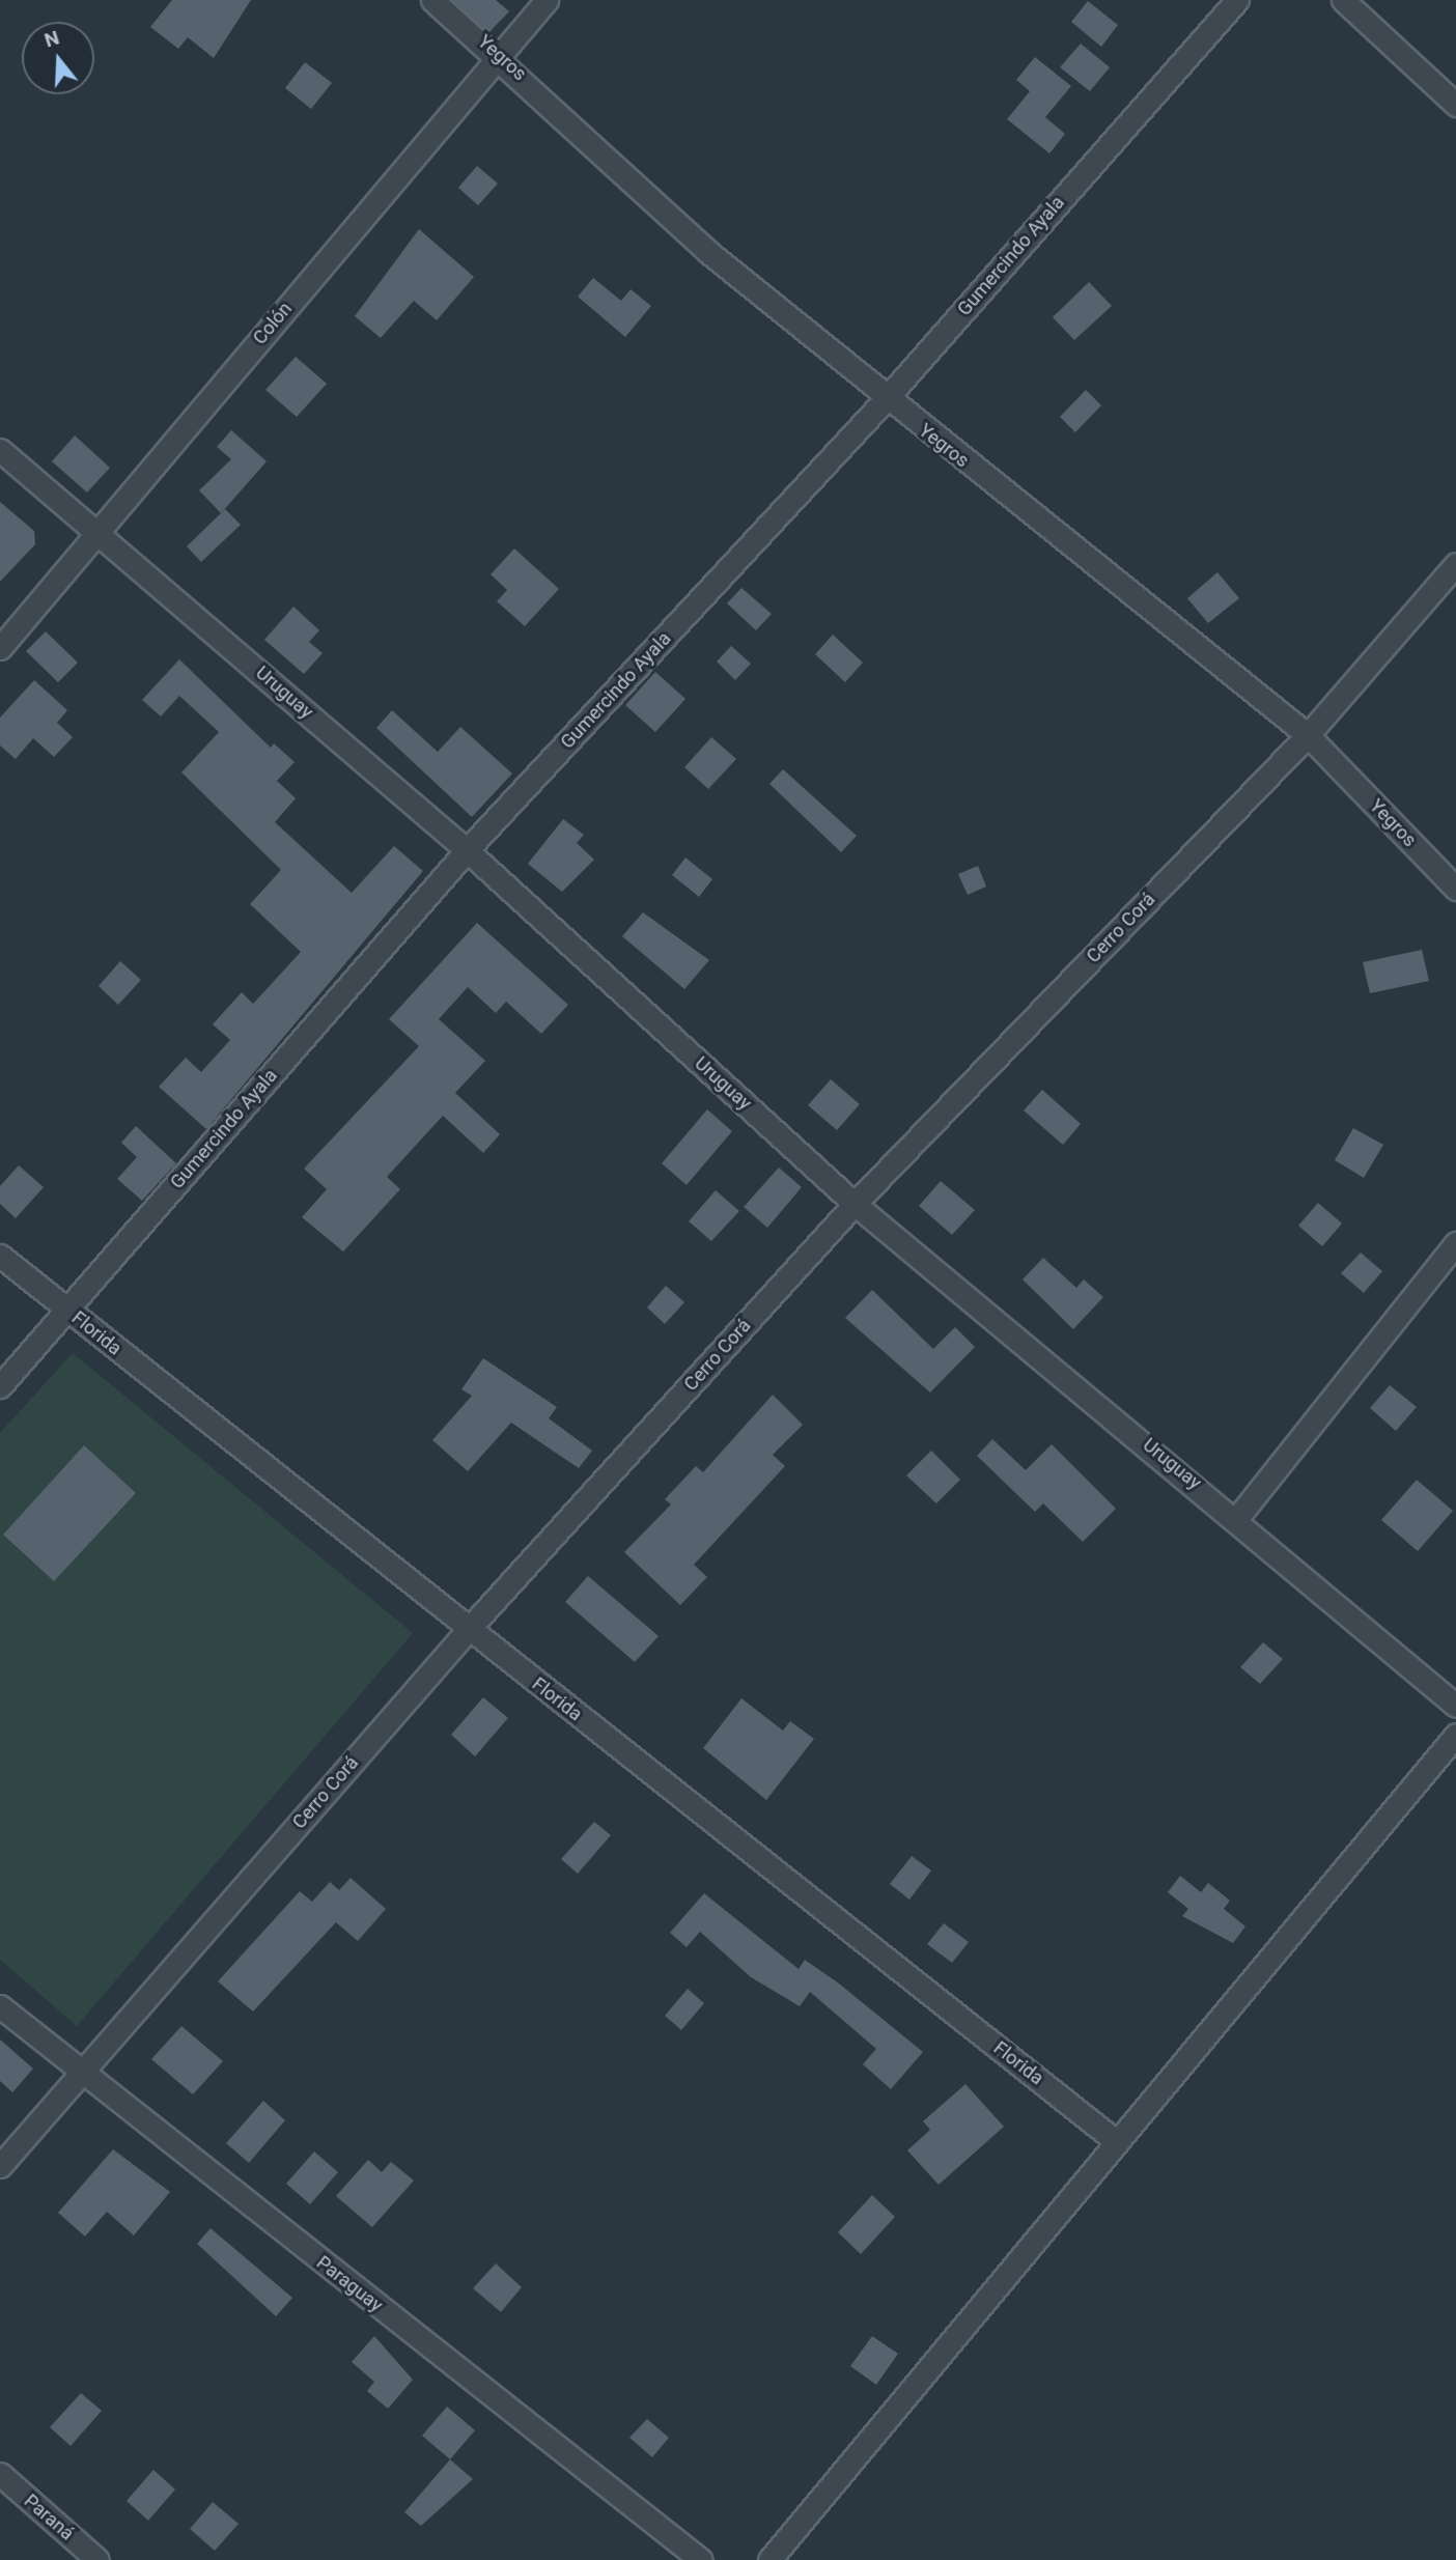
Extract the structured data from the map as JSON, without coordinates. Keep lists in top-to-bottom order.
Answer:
{
  "streets": {
    "street": [
      "Yegros",
      "Gumercindo Ayala",
      "Colón",
      "Uruguay",
      "Cerro Corá",
      "Florida",
      "Paraguay",
      "Paraná"
    ]
  },
  "crossings": [
    ["Yegros", "Gumercindo Ayala"],
    ["Yegros", "Colón"],
    ["Yegros", "Cerro Corá"],
    ["Gumercindo Ayala", "Uruguay"],
    ["Gumercindo Ayala", "Florida"],
    ["Colón", "Uruguay"],
    ["Uruguay", "Cerro Corá"],
    ["Cerro Corá", "Florida"],
    ["Cerro Corá", "Paraguay"]
  ],
  "north": "top"
}
